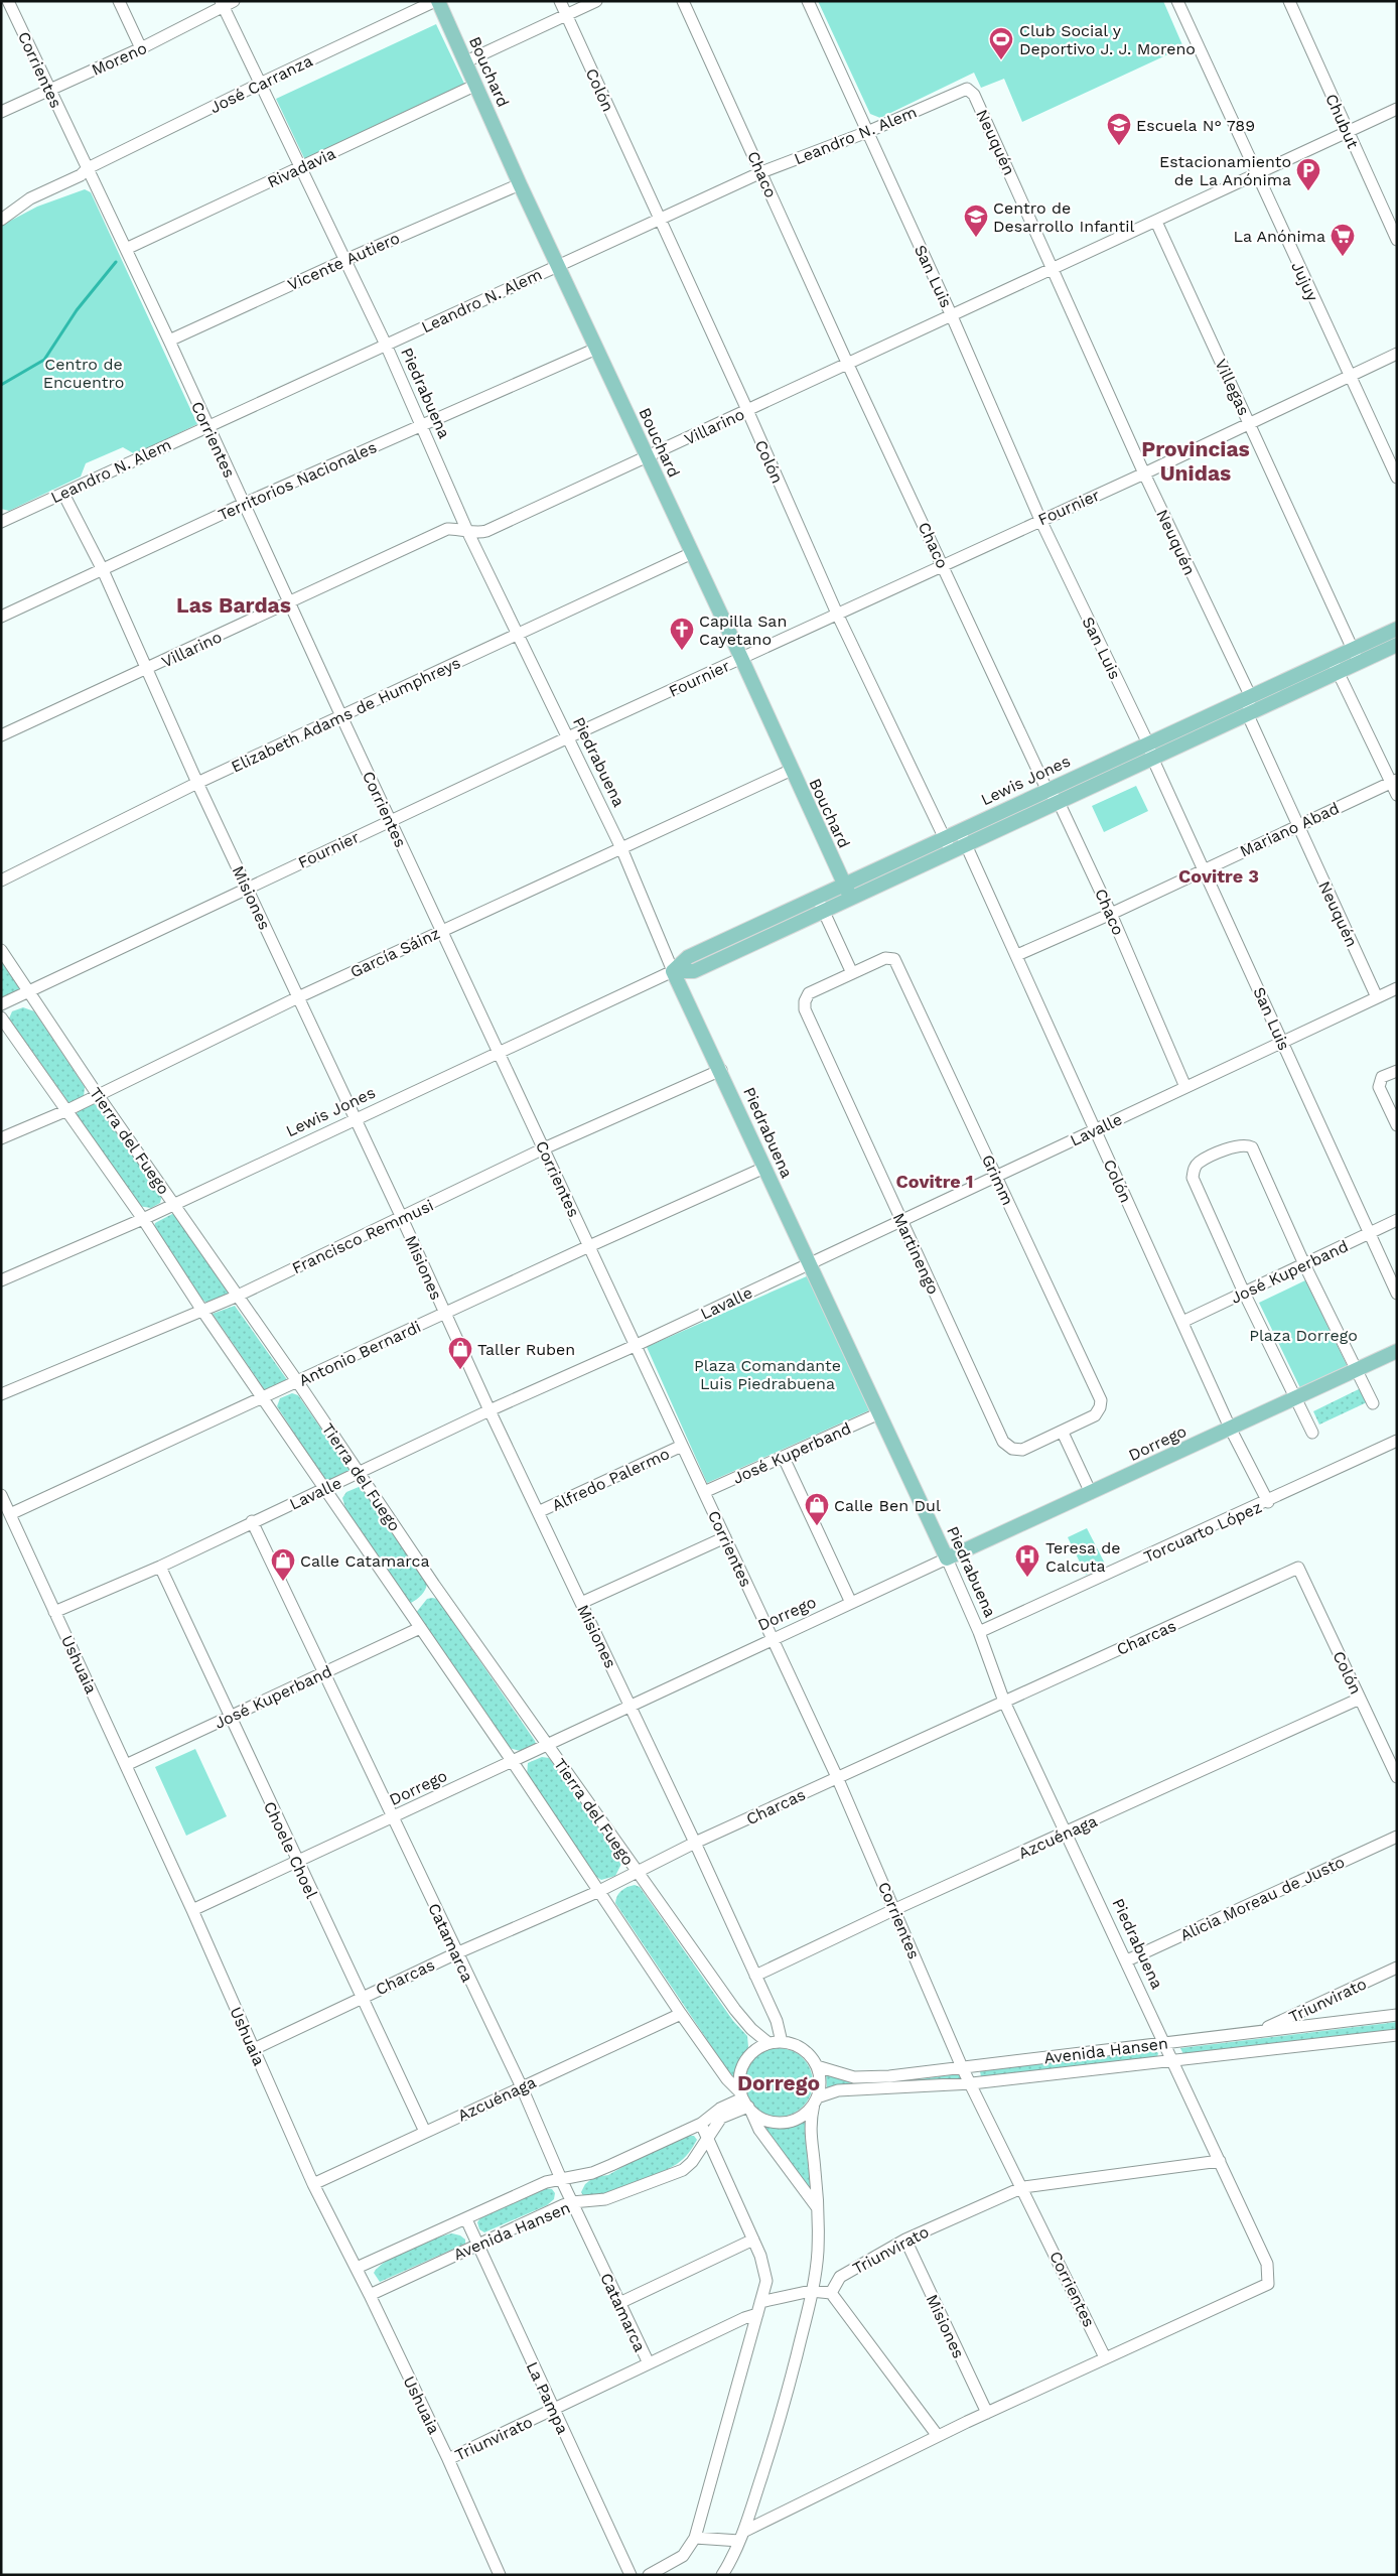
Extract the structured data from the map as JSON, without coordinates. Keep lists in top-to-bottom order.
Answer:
{
  "streets": {
    "main road": [
      "Bouchard",
      "Piedrabuena",
      "Lewis Jones",
      "Dorrego"
    ],
    "street": [
      "Moreno",
      "Corrientes",
      "José Carranza",
      "Colón",
      "Chubut",
      "Leandro N. Alem",
      "Neuquén",
      "Rivadavia",
      "Chaco",
      "Vicente Autiero",
      "San Luis",
      "Jujuy",
      "Villegas",
      "Villarino",
      "Territorios Nacionales",
      "Fournier",
      "Elizabeth Adams de Humphreys",
      "Mariano Abad",
      "Misiones",
      "García Sáinz",
      "Lavalle",
      "Tierra del Fuego",
      "Grimm",
      "Francisco Remmusi",
      "Martinengo",
      "José Kuperband",
      "Antonio Bernardi",
      "Alfredo Palermo",
      "Torcuarto López",
      "Charcas",
      "Ushuaia",
      "Azcuénaga",
      "Choele Choel",
      "Alicia Moreau de Justo",
      "Catamarca",
      "Triunvirato",
      "Avenida Hansen",
      "La Pampa"
    ]
  },
  "crossings": [
    ["Moreno", "Corrientes"],
    ["Moreno", "Piedrabuena"],
    ["Corrientes", "José Carranza"],
    ["Corrientes", "Leandro N. Alem"],
    ["Corrientes", "Rivadavia"],
    ["Corrientes", "Vicente Autiero"],
    ["Corrientes", "Piedrabuena"],
    ["Corrientes", "Villarino"],
    ["Corrientes", "Territorios Nacionales"],
    ["Corrientes", "Fournier"],
    ["Corrientes", "Elizabeth Adams de Humphreys"],
    ["Corrientes", "Lewis Jones"],
    ["Corrientes", "García Sáinz"],
    ["Corrientes", "Lavalle"],
    ["Corrientes", "Francisco Remmusi"],
    ["Corrientes", "José Kuperband"],
    ["Corrientes", "Antonio Bernardi"],
    ["Corrientes", "Dorrego"],
    ["Corrientes", "Alfredo Palermo"],
    ["Corrientes", "Charcas"],
    ["Corrientes", "Azcuénaga"],
    ["Corrientes", "Triunvirato"],
    ["Corrientes", "Avenida Hansen"],
    ["Bouchard", "José Carranza"],
    ["Bouchard", "Leandro N. Alem"],
    ["Bouchard", "Rivadavia"],
    ["Bouchard", "Vicente Autiero"],
    ["Bouchard", "Villarino"],
    ["Bouchard", "Territorios Nacionales"],
    ["Bouchard", "Fournier"],
    ["Bouchard", "Elizabeth Adams de Humphreys"],
    ["Bouchard", "Lewis Jones"],
    ["Bouchard", "García Sáinz"],
    ["José Carranza", "Piedrabuena"],
    ["Colón", "Leandro N. Alem"],
    ["Colón", "Villarino"],
    ["Colón", "Fournier"],
    ["Colón", "Lewis Jones"],
    ["Colón", "Mariano Abad"],
    ["Colón", "Lavalle"],
    ["Colón", "José Kuperband"],
    ["Colón", "Dorrego"],
    ["Colón", "Torcuarto López"],
    ["Colón", "Charcas"],
    ["Colón", "Azcuénaga"],
    ["Chubut", "Villarino"],
    ["Leandro N. Alem", "Neuquén"],
    ["Leandro N. Alem", "Chaco"],
    ["Leandro N. Alem", "San Luis"],
    ["Leandro N. Alem", "Piedrabuena"],
    ["Leandro N. Alem", "Misiones"],
    ["Neuquén", "Villarino"],
    ["Neuquén", "Fournier"],
    ["Neuquén", "Lewis Jones"],
    ["Neuquén", "Mariano Abad"],
    ["Neuquén", "Lavalle"],
    ["Rivadavia", "Piedrabuena"],
    ["Chaco", "Villarino"],
    ["Chaco", "Fournier"],
    ["Chaco", "Lewis Jones"],
    ["Chaco", "Mariano Abad"],
    ["Chaco", "Lavalle"],
    ["Vicente Autiero", "Piedrabuena"],
    ["San Luis", "Villarino"],
    ["San Luis", "Fournier"],
    ["San Luis", "Lewis Jones"],
    ["San Luis", "Mariano Abad"],
    ["San Luis", "Lavalle"],
    ["San Luis", "José Kuperband"],
    ["Jujuy", "Villarino"],
    ["Jujuy", "Fournier"],
    ["Villegas", "Villarino"],
    ["Villegas", "Fournier"],
    ["Villegas", "Lewis Jones"],
    ["Piedrabuena", "Villarino"],
    ["Piedrabuena", "Territorios Nacionales"],
    ["Piedrabuena", "Fournier"],
    ["Piedrabuena", "Elizabeth Adams de Humphreys"],
    ["Piedrabuena", "Lewis Jones"],
    ["Piedrabuena", "García Sáinz"],
    ["Piedrabuena", "Lavalle"],
    ["Piedrabuena", "Francisco Remmusi"],
    ["Piedrabuena", "José Kuperband"],
    ["Piedrabuena", "Antonio Bernardi"],
    ["Piedrabuena", "Dorrego"],
    ["Piedrabuena", "Torcuarto López"],
    ["Piedrabuena", "Charcas"],
    ["Piedrabuena", "Azcuénaga"],
    ["Piedrabuena", "Alicia Moreau de Justo"],
    ["Piedrabuena", "Triunvirato"],
    ["Piedrabuena", "Avenida Hansen"],
    ["Villarino", "Misiones"],
    ["Territorios Nacionales", "Misiones"],
    ["Fournier", "Misiones"],
    ["Fournier", "Tierra del Fuego"],
    ["Elizabeth Adams de Humphreys", "Misiones"],
    ["Lewis Jones", "Misiones"],
    ["Lewis Jones", "Tierra del Fuego"],
    ["Misiones", "García Sáinz"],
    ["Misiones", "Lavalle"],
    ["Misiones", "Tierra del Fuego"],
    ["Misiones", "Francisco Remmusi"],
    ["Misiones", "Antonio Bernardi"],
    ["Misiones", "Dorrego"],
    ["Misiones", "Alfredo Palermo"],
    ["Misiones", "Charcas"],
    ["Misiones", "Azcuénaga"],
    ["Misiones", "Triunvirato"],
    ["Misiones", "Avenida Hansen"],
    ["García Sáinz", "Tierra del Fuego"],
    ["Lavalle", "Tierra del Fuego"],
    ["Lavalle", "Grimm"],
    ["Lavalle", "Martinengo"],
    ["Lavalle", "Ushuaia"],
    ["Lavalle", "Choele Choel"],
    ["Lavalle", "Catamarca"],
    ["Tierra del Fuego", "Francisco Remmusi"],
    ["Tierra del Fuego", "José Kuperband"],
    ["Tierra del Fuego", "Antonio Bernardi"],
    ["Tierra del Fuego", "Dorrego"],
    ["Tierra del Fuego", "Charcas"],
    ["Tierra del Fuego", "Azcuénaga"],
    ["Tierra del Fuego", "Avenida Hansen"],
    ["Grimm", "Martinengo"],
    ["José Kuperband", "Ushuaia"],
    ["José Kuperband", "Choele Choel"],
    ["José Kuperband", "Catamarca"],
    ["Antonio Bernardi", "Ushuaia"],
    ["Dorrego", "Ushuaia"],
    ["Dorrego", "Choele Choel"],
    ["Dorrego", "Catamarca"],
    ["Charcas", "Ushuaia"],
    ["Charcas", "Choele Choel"],
    ["Charcas", "Catamarca"],
    ["Ushuaia", "Azcuénaga"],
    ["Ushuaia", "Triunvirato"],
    ["Ushuaia", "Avenida Hansen"],
    ["Azcuénaga", "Choele Choel"],
    ["Azcuénaga", "Catamarca"],
    ["Catamarca", "Triunvirato"],
    ["Catamarca", "Avenida Hansen"],
    ["Triunvirato", "Avenida Hansen"],
    ["Triunvirato", "La Pampa"],
    ["Avenida Hansen", "La Pampa"]
  ],
  "districts": [
    "Provincias Unidas",
    "Las Bardas",
    "Covitre 3",
    "Covitre 1",
    "Dorrego"
  ],
  "parks": ["Centro de Encuentro", "Plaza Dorrego", "Plaza Comandante Luis Piedrabuena"],
  "places": {
    "sports": ["Club Social y Deportivo J. J. Moreno"],
    "school or university": ["Escuela N° 789", "Centro de Desarrollo Infantil"],
    "parking": ["Estacionamiento de La Anónima"],
    "supermarket": ["La Anónima"],
    "church": ["Capilla San Cayetano"],
    "shop": ["Taller Ruben", "Calle Ben Dul", "Calle Catamarca"],
    "hospital": ["Teresa de Calcuta"]
  }
}
